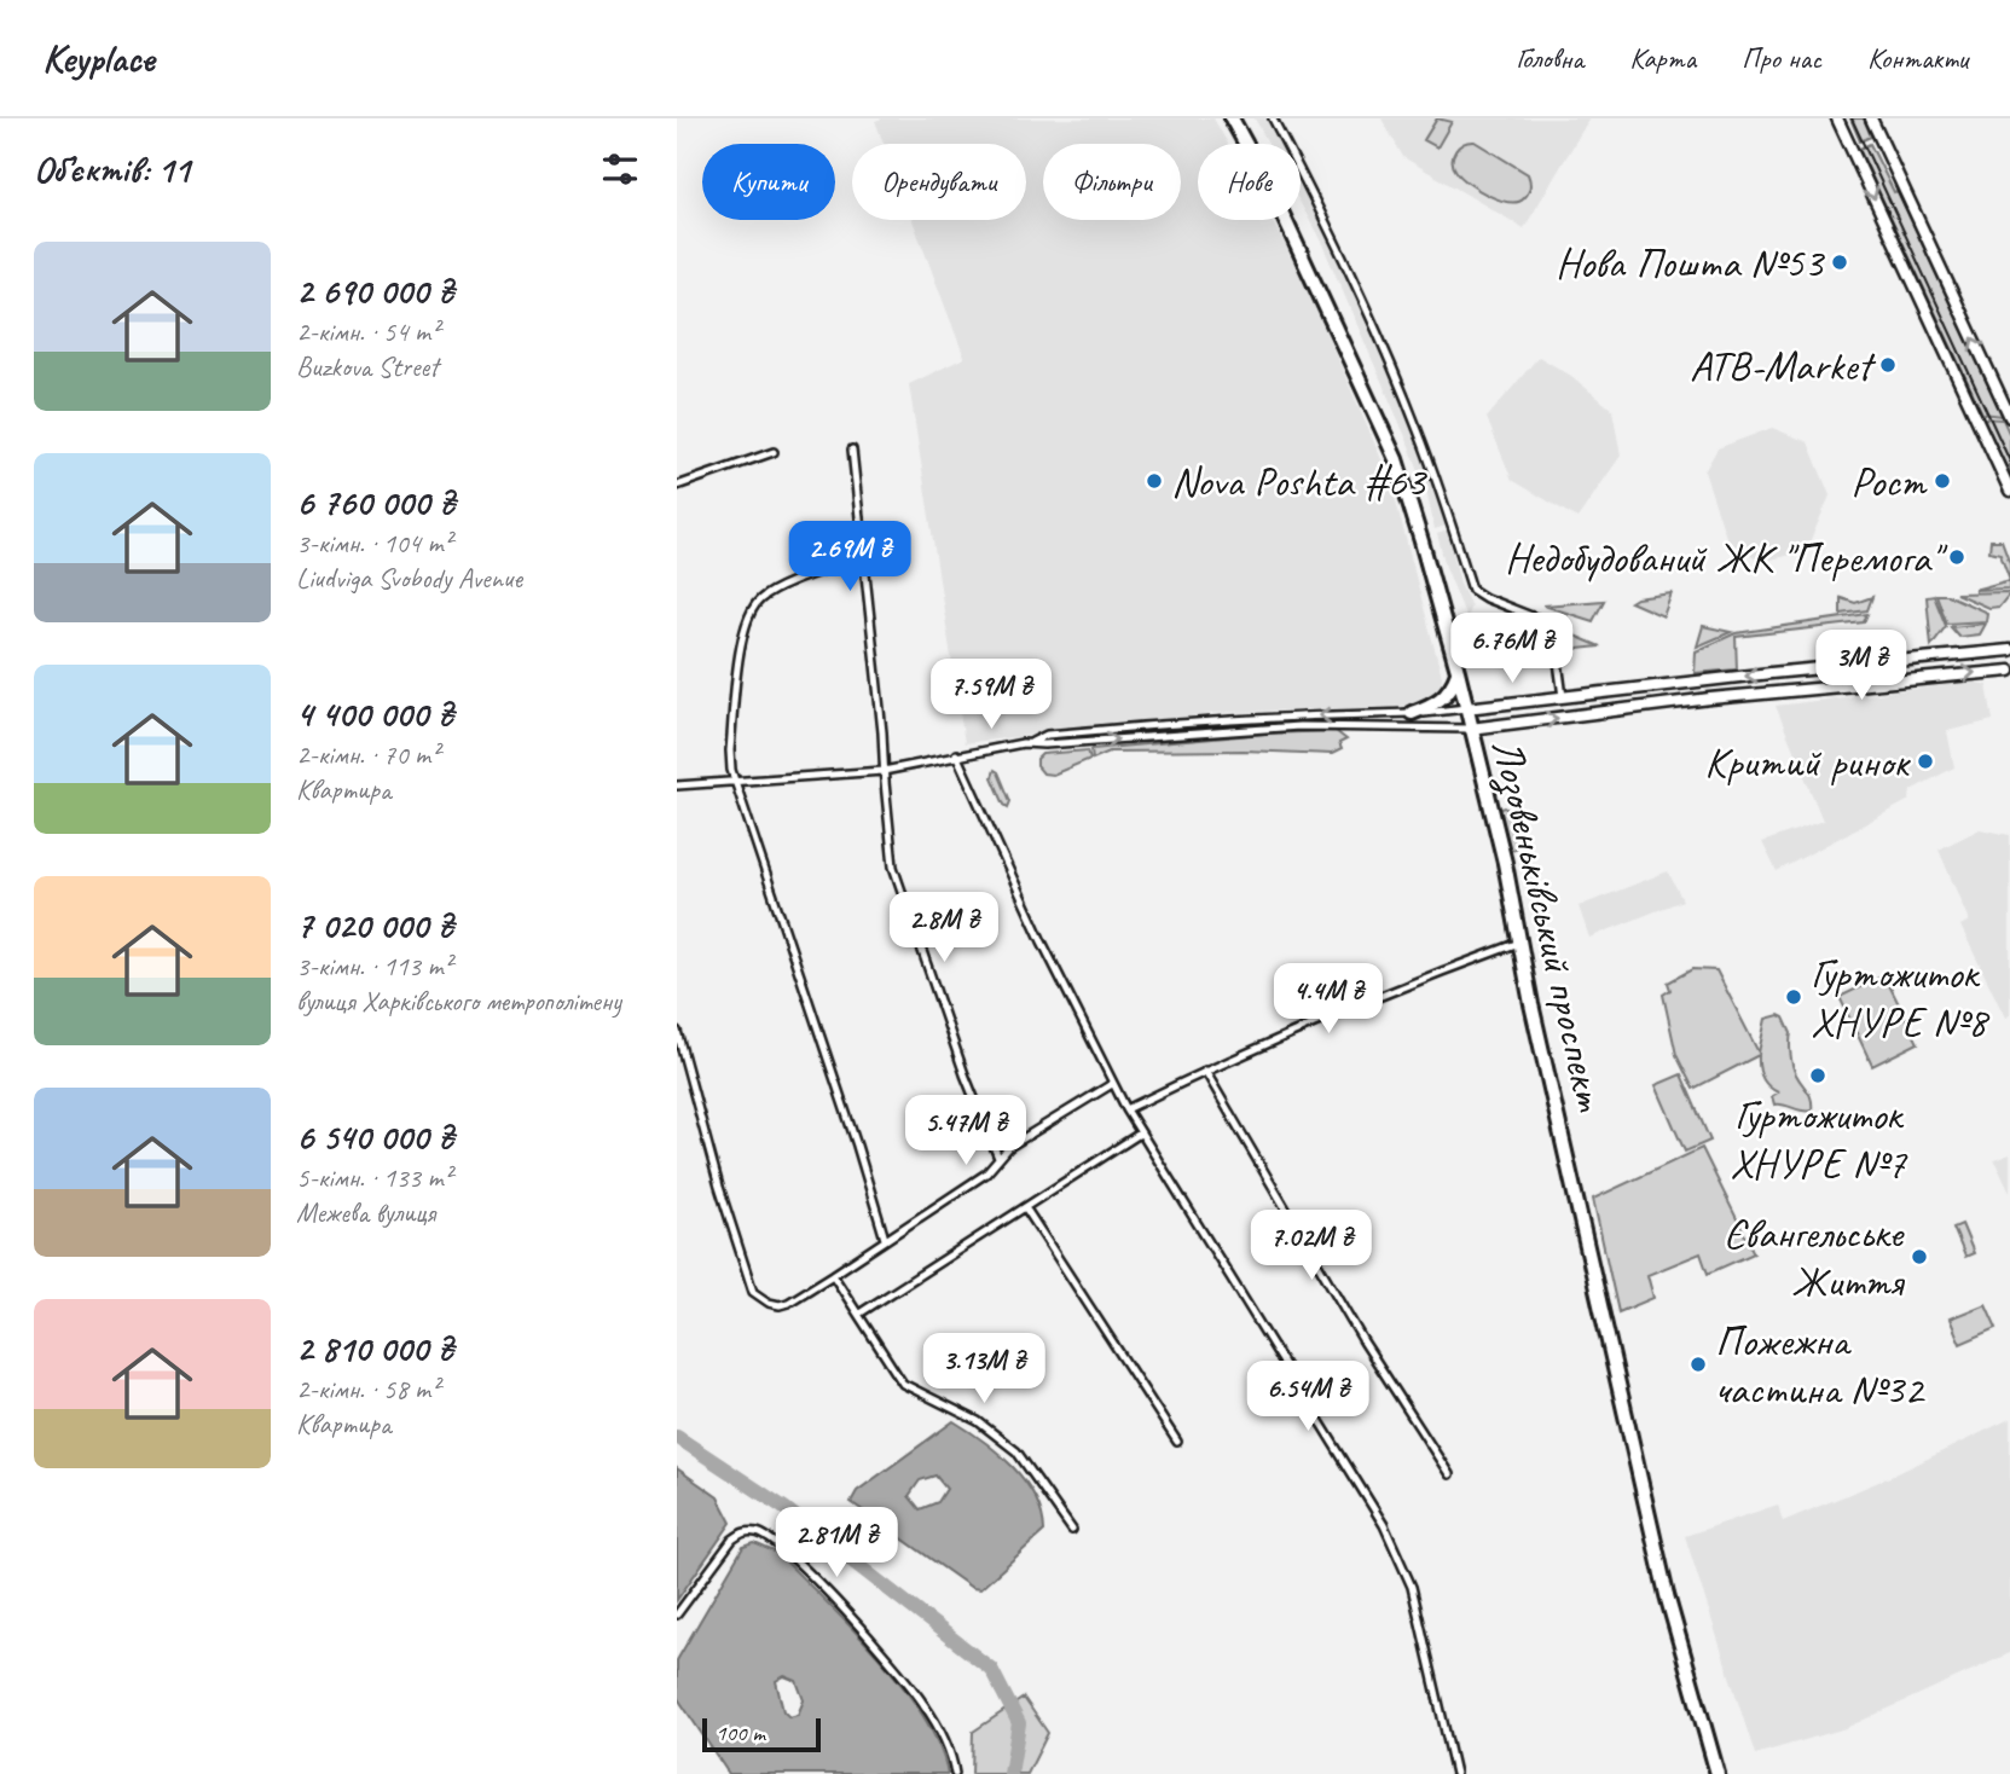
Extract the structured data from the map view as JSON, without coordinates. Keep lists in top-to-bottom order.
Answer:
{
  "streets": {
    "highway": ["Лозовеньківський проспект"]
  },
  "places": [
    "Нова Пошта №53",
    "ATB-Market",
    "Nova Poshta #63",
    "Рост",
    "Недобудований ЖК \"Перемога\"",
    "Критий ринок",
    "Гуртожиток ХНУРЕ №8",
    "Гуртожиток ХНУРЕ №7",
    "Євангельське Життя",
    "Пожежна частина №32"
  ],
  "scale_bar": "100 m",
  "page": {
    "header": "Keyplace",
    "nav": [
      "Головна",
      "Карта",
      "Про нас",
      "Контакти"
    ],
    "heading": "Об’єктів: 11",
    "chip": [
      "Купити",
      "Орендувати",
      "Фільтри",
      "Нове"
    ],
    "list": [
      {
        "name": "2 690 000 ₴",
        "note": "2-кімн. · 54 m² · Buzkova Street"
      },
      {
        "name": "6 760 000 ₴",
        "note": "3-кімн. · 104 m² · Liudviga Svobody Avenue"
      },
      {
        "name": "4 400 000 ₴",
        "note": "2-кімн. · 70 m² · Квартира"
      },
      {
        "name": "7 020 000 ₴",
        "note": "3-кімн. · 113 m² · вулиця Харківського метрополітену"
      },
      {
        "name": "6 540 000 ₴",
        "note": "5-кімн. · 133 m² · Межева вулиця"
      },
      {
        "name": "2 810 000 ₴",
        "note": "2-кімн. · 58 m² · Квартира"
      }
    ],
    "price": [
      "2.69M ₴",
      "6.76M ₴",
      "3M ₴",
      "7.59M ₴",
      "2.8M ₴",
      "4.4M ₴",
      "5.47M ₴",
      "7.02M ₴",
      "3.13M ₴",
      "6.54M ₴",
      "2.81M ₴"
    ],
    "scale": "100 m"
  }
}
